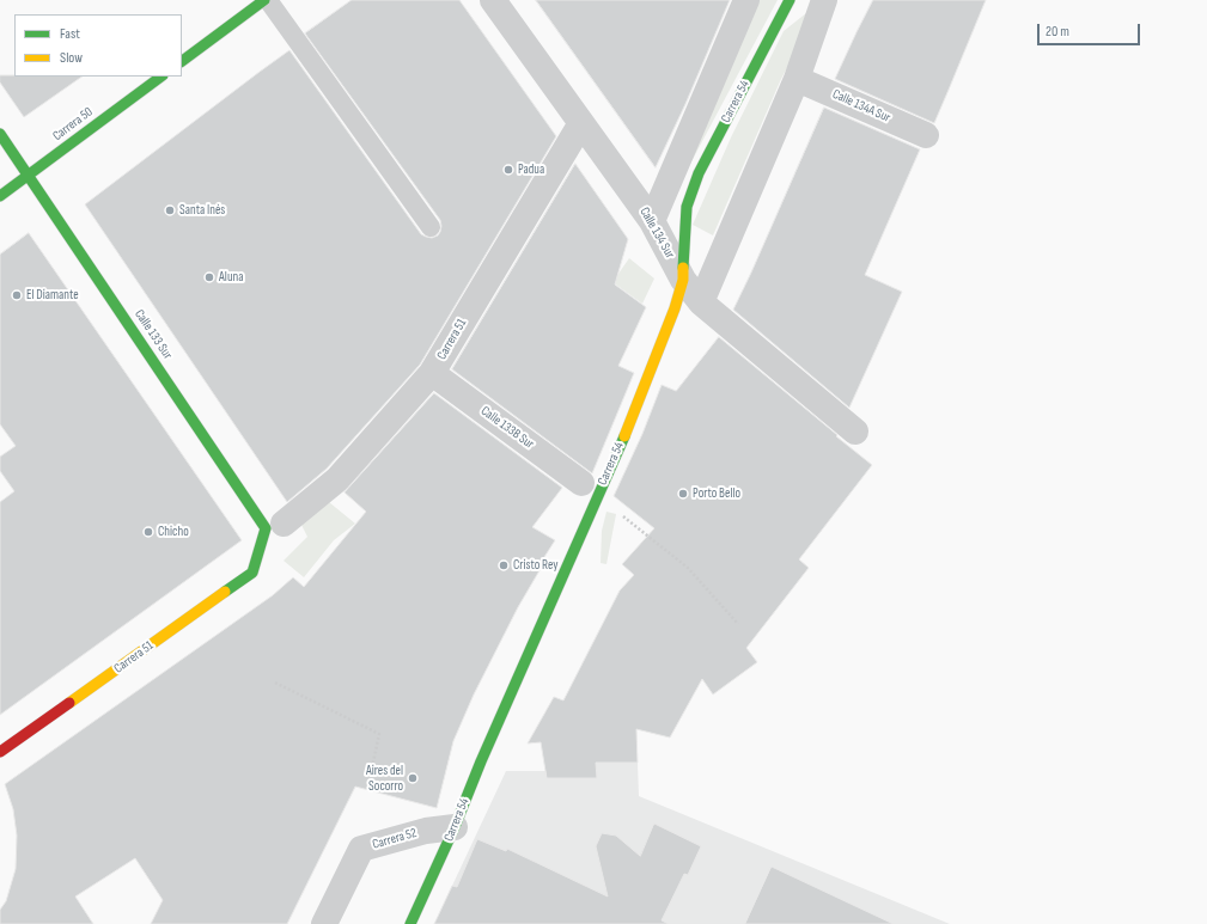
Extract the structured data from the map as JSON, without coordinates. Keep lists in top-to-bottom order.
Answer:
{
  "streets": {
    "street": [
      "Carrera 54",
      "Calle 134A Sur",
      "Carrera 50",
      "Calle 134 Sur",
      "Calle 133 Sur",
      "Carrera 51",
      "Calle 133B Sur",
      "Carrera 52"
    ]
  },
  "crossings": [
    ["Carrera 54", "Calle 134 Sur"],
    ["Carrera 54", "Calle 133B Sur"],
    ["Carrera 54", "Carrera 52"],
    ["Carrera 50", "Calle 133 Sur"],
    ["Calle 134 Sur", "Carrera 51"],
    ["Calle 133 Sur", "Carrera 51"],
    ["Carrera 51", "Calle 133B Sur"]
  ],
  "places": [
    "Padua",
    "Santa Inés",
    "Aluna",
    "El Diamante",
    "Porto Bello",
    "Chicho",
    "Cristo Rey",
    "Aires del Socorro"
  ],
  "legend": ["Fast", "Slow"],
  "scale_bar": "20 m"
}
